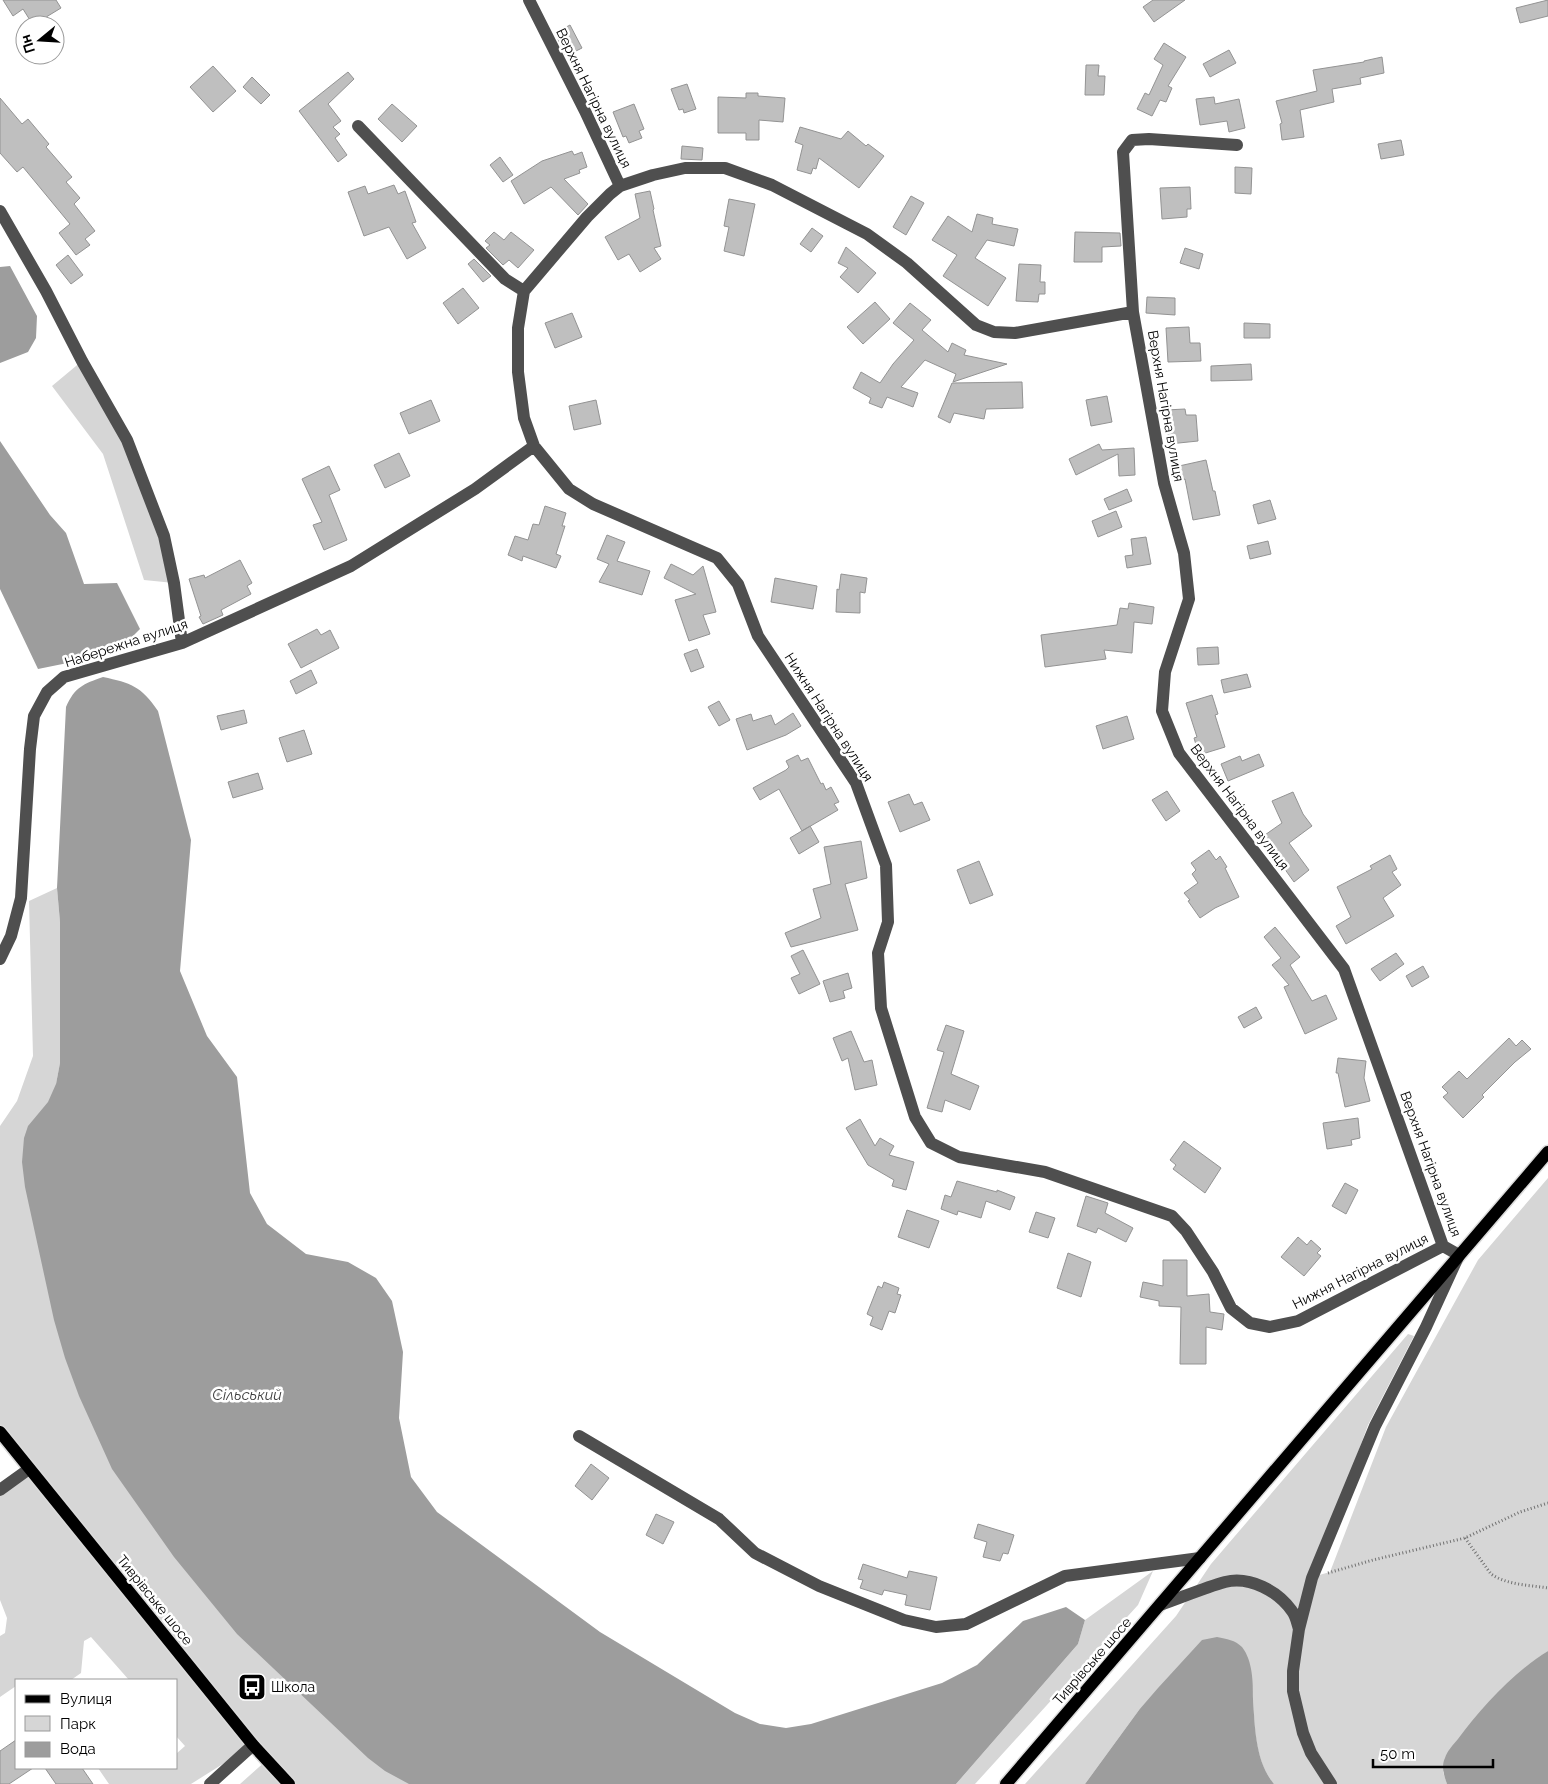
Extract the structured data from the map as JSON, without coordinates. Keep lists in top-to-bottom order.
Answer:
{
  "streets": {
    "main road": ["Верхня Нагірна вулиця", "Тиврівське шосе"],
    "street": ["Набережна вулиця", "Нижня Нагірна вулиця"]
  },
  "crossings": [
    ["Верхня Нагірна вулиця", "Нижня Нагірна вулиця"],
    ["Верхня Нагірна вулиця", "Тиврівське шосе"],
    ["Набережна вулиця", "Нижня Нагірна вулиця"]
  ],
  "water": ["Сільський"],
  "places": {
    "bus stop": ["Школа"]
  },
  "legend": ["Вулиця", "Парк", "Вода"],
  "scale_bar": "50 m",
  "north": "left"
}
